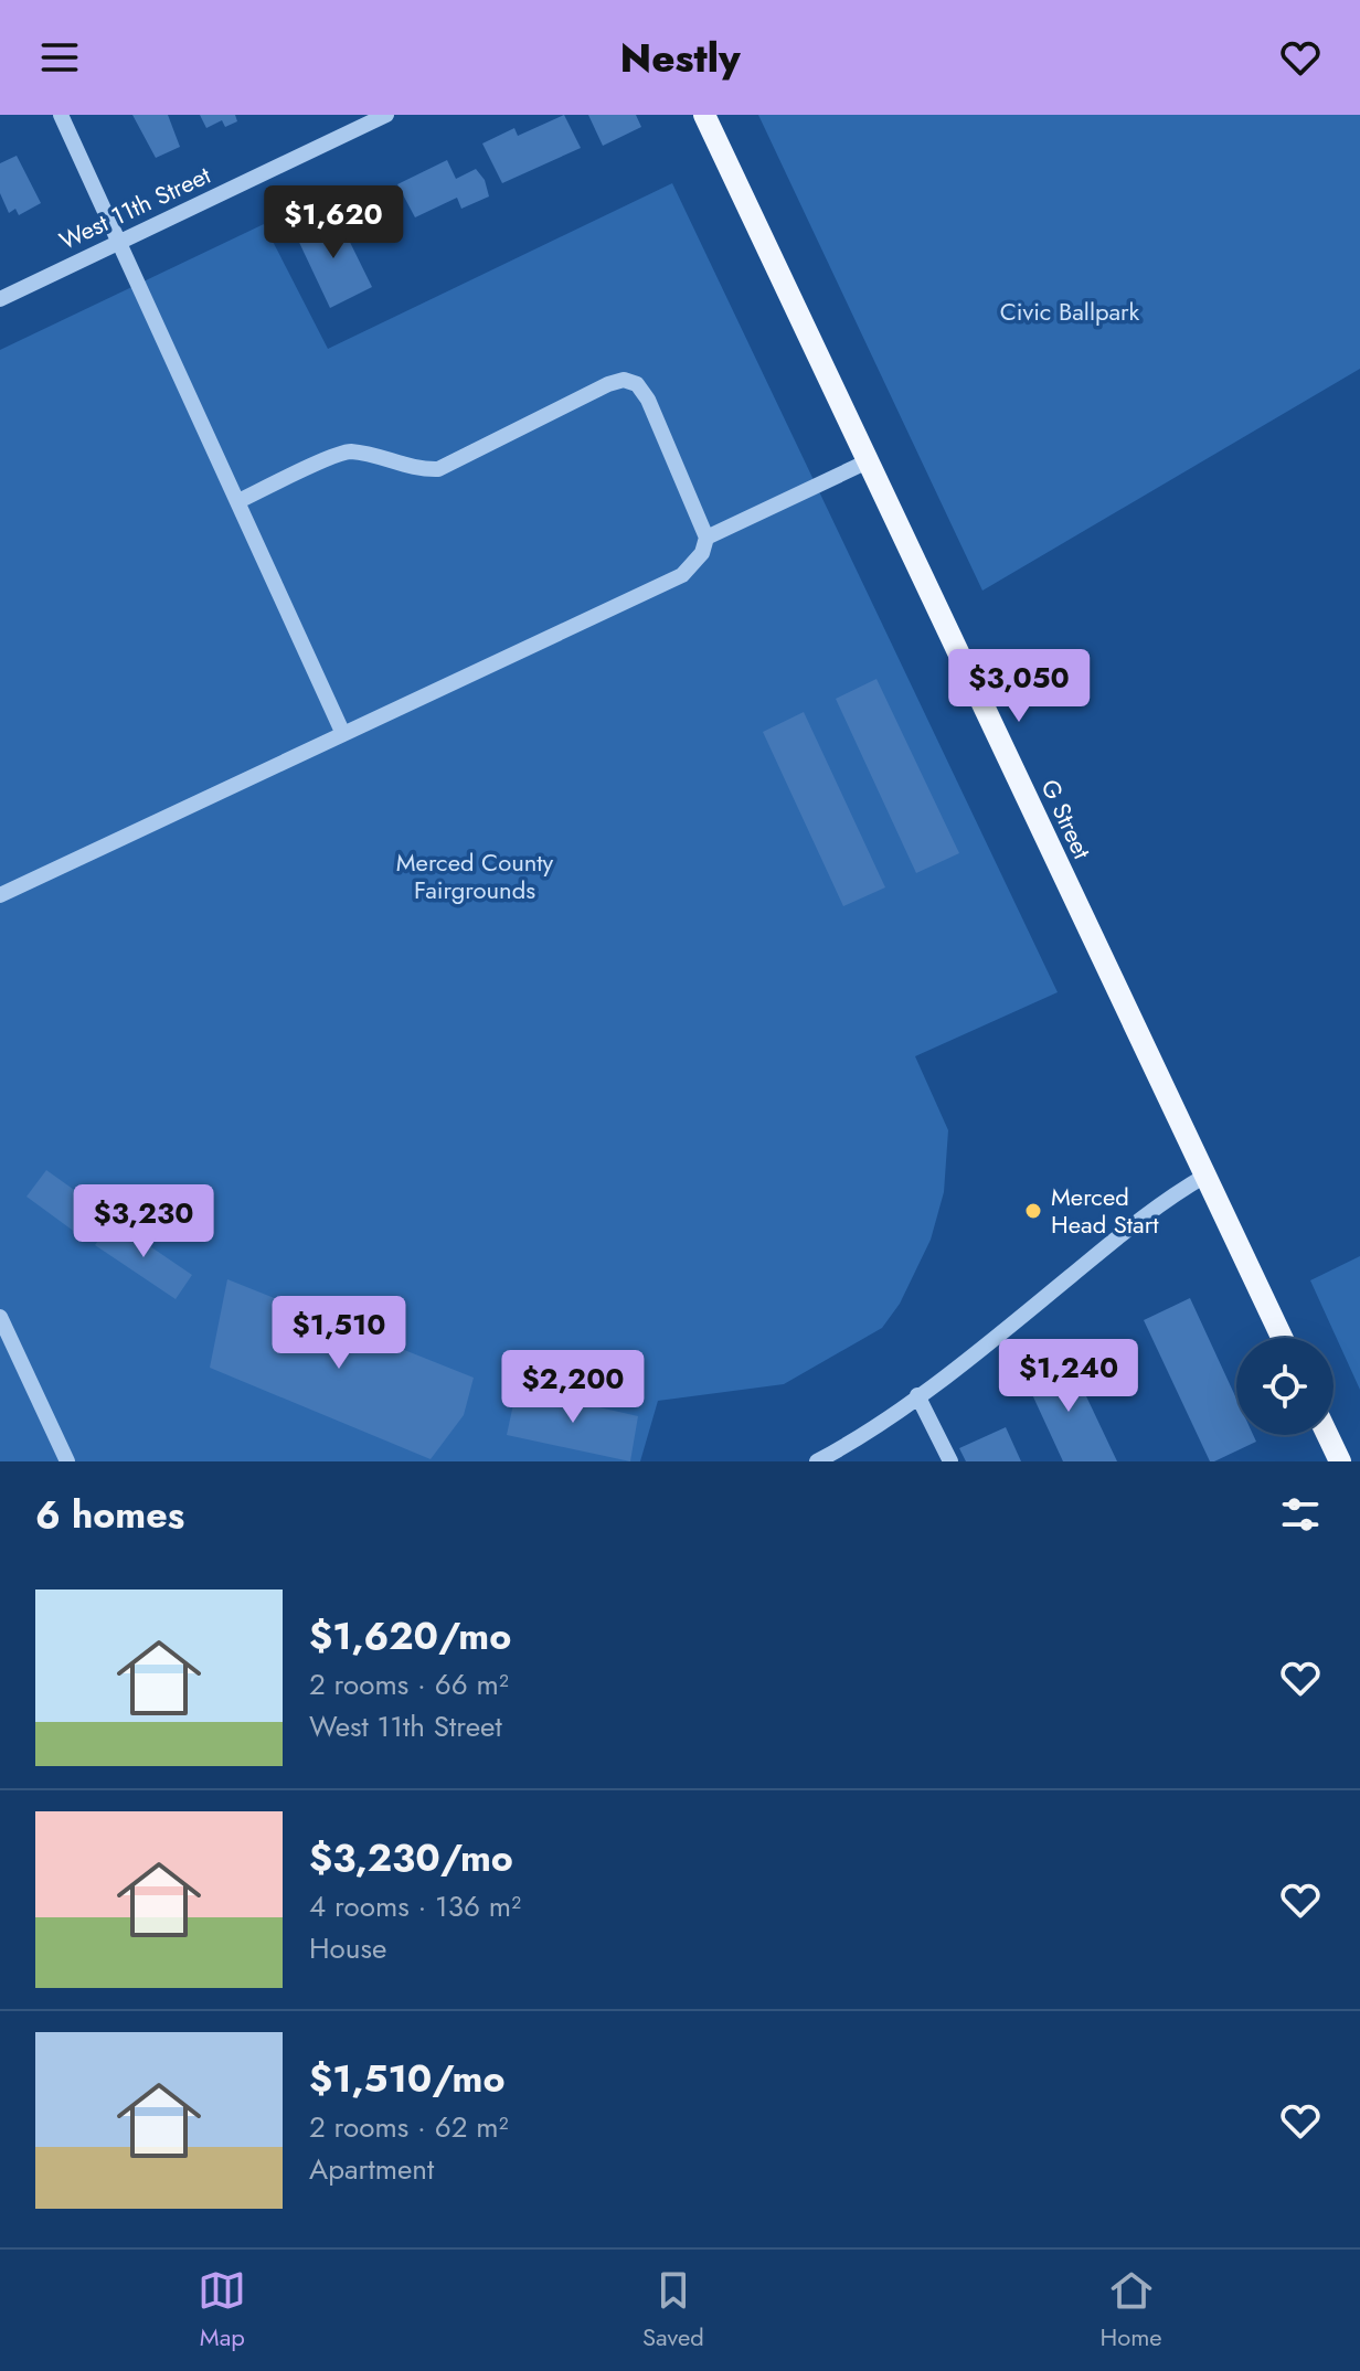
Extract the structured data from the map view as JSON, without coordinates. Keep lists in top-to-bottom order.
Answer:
{
  "streets": {
    "main road": ["G Street"],
    "street": ["West 11th Street"]
  },
  "parks": ["Civic Ballpark", "Merced County Fairgrounds"],
  "places": ["Merced Head Start"],
  "page": {
    "header": "Nestly",
    "price": [
      "$1,620",
      "$3,050",
      "$3,230",
      "$1,510",
      "$1,240",
      "$2,200"
    ],
    "heading": "6 homes",
    "list": [
      {
        "name": "$1,620/mo",
        "note": "2 rooms · 66 m² · West 11th Street"
      },
      {
        "name": "$3,230/mo",
        "note": "4 rooms · 136 m² · House"
      },
      {
        "name": "$1,510/mo",
        "note": "2 rooms · 62 m² · Apartment"
      }
    ],
    "tabs": ["Map", "Saved", "Home"]
  }
}
